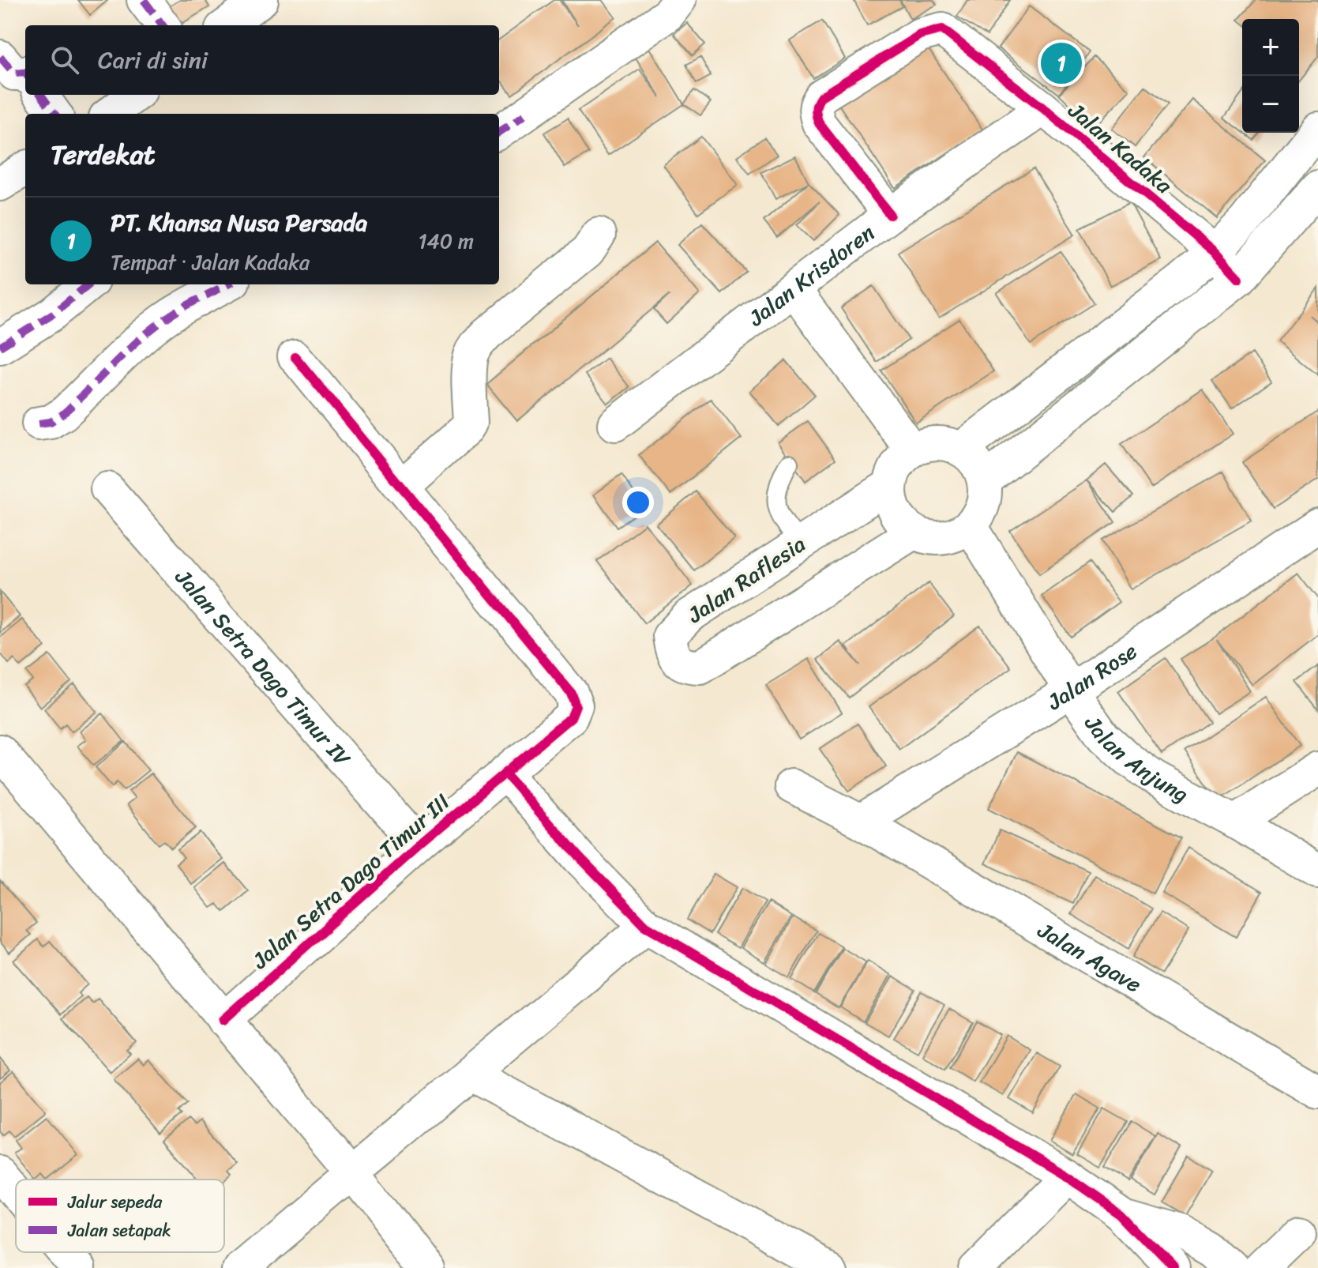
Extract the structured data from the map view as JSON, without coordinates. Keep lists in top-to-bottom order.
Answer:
{
  "streets": {
    "street": [
      "Jalan Kadaka",
      "Jalan Krisdoren",
      "Jalan Raflesia",
      "Jalan Setra Dago Timur IV",
      "Jalan Rose",
      "Jalan Anjung",
      "Jalan Setra Dago Timur III",
      "Jalan Agave"
    ]
  },
  "crossings": [
    ["Jalan Kadaka", "Jalan Krisdoren"],
    ["Jalan Raflesia", "Jalan Anjung"],
    ["Jalan Setra Dago Timur IV", "Jalan Setra Dago Timur III"],
    ["Jalan Rose", "Jalan Anjung"],
    ["Jalan Rose", "Jalan Agave"]
  ],
  "legend": ["Jalur sepeda", "Jalan setapak"],
  "page": {
    "map_buttons": ["+", "−"],
    "search": "Cari di sini",
    "pins": "1",
    "heading": "Terdekat",
    "list": [
      {
        "mark": "1",
        "name": "PT. Khansa Nusa Persada",
        "note": "Tempat · Jalan Kadaka",
        "value": "140 m"
      }
    ]
  }
}
